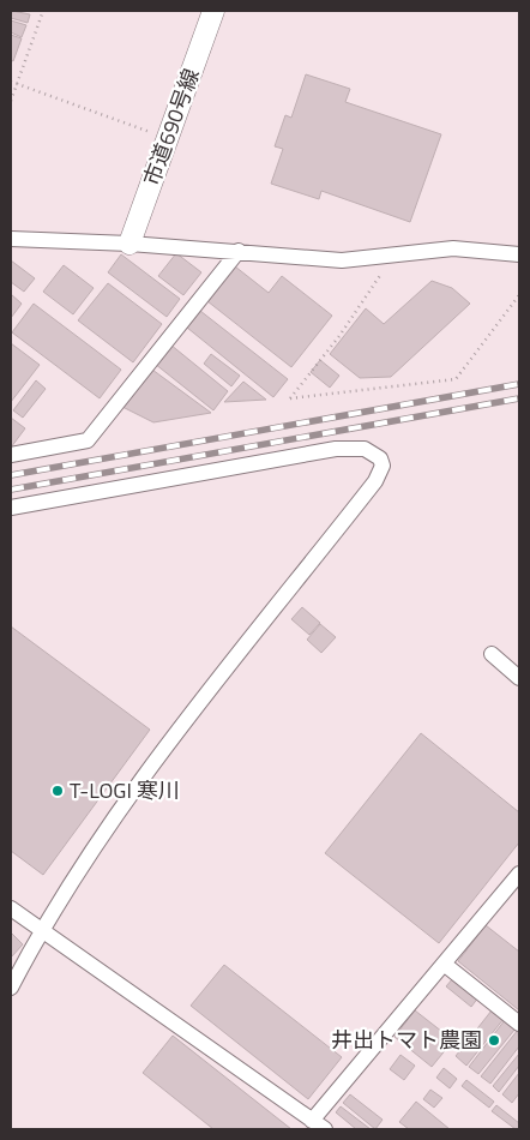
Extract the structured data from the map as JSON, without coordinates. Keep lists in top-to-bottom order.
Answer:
{
  "streets": {
    "street": ["市道690号線"]
  },
  "places": ["T-LOGI 寒川", "井出トマト農園"]
}
